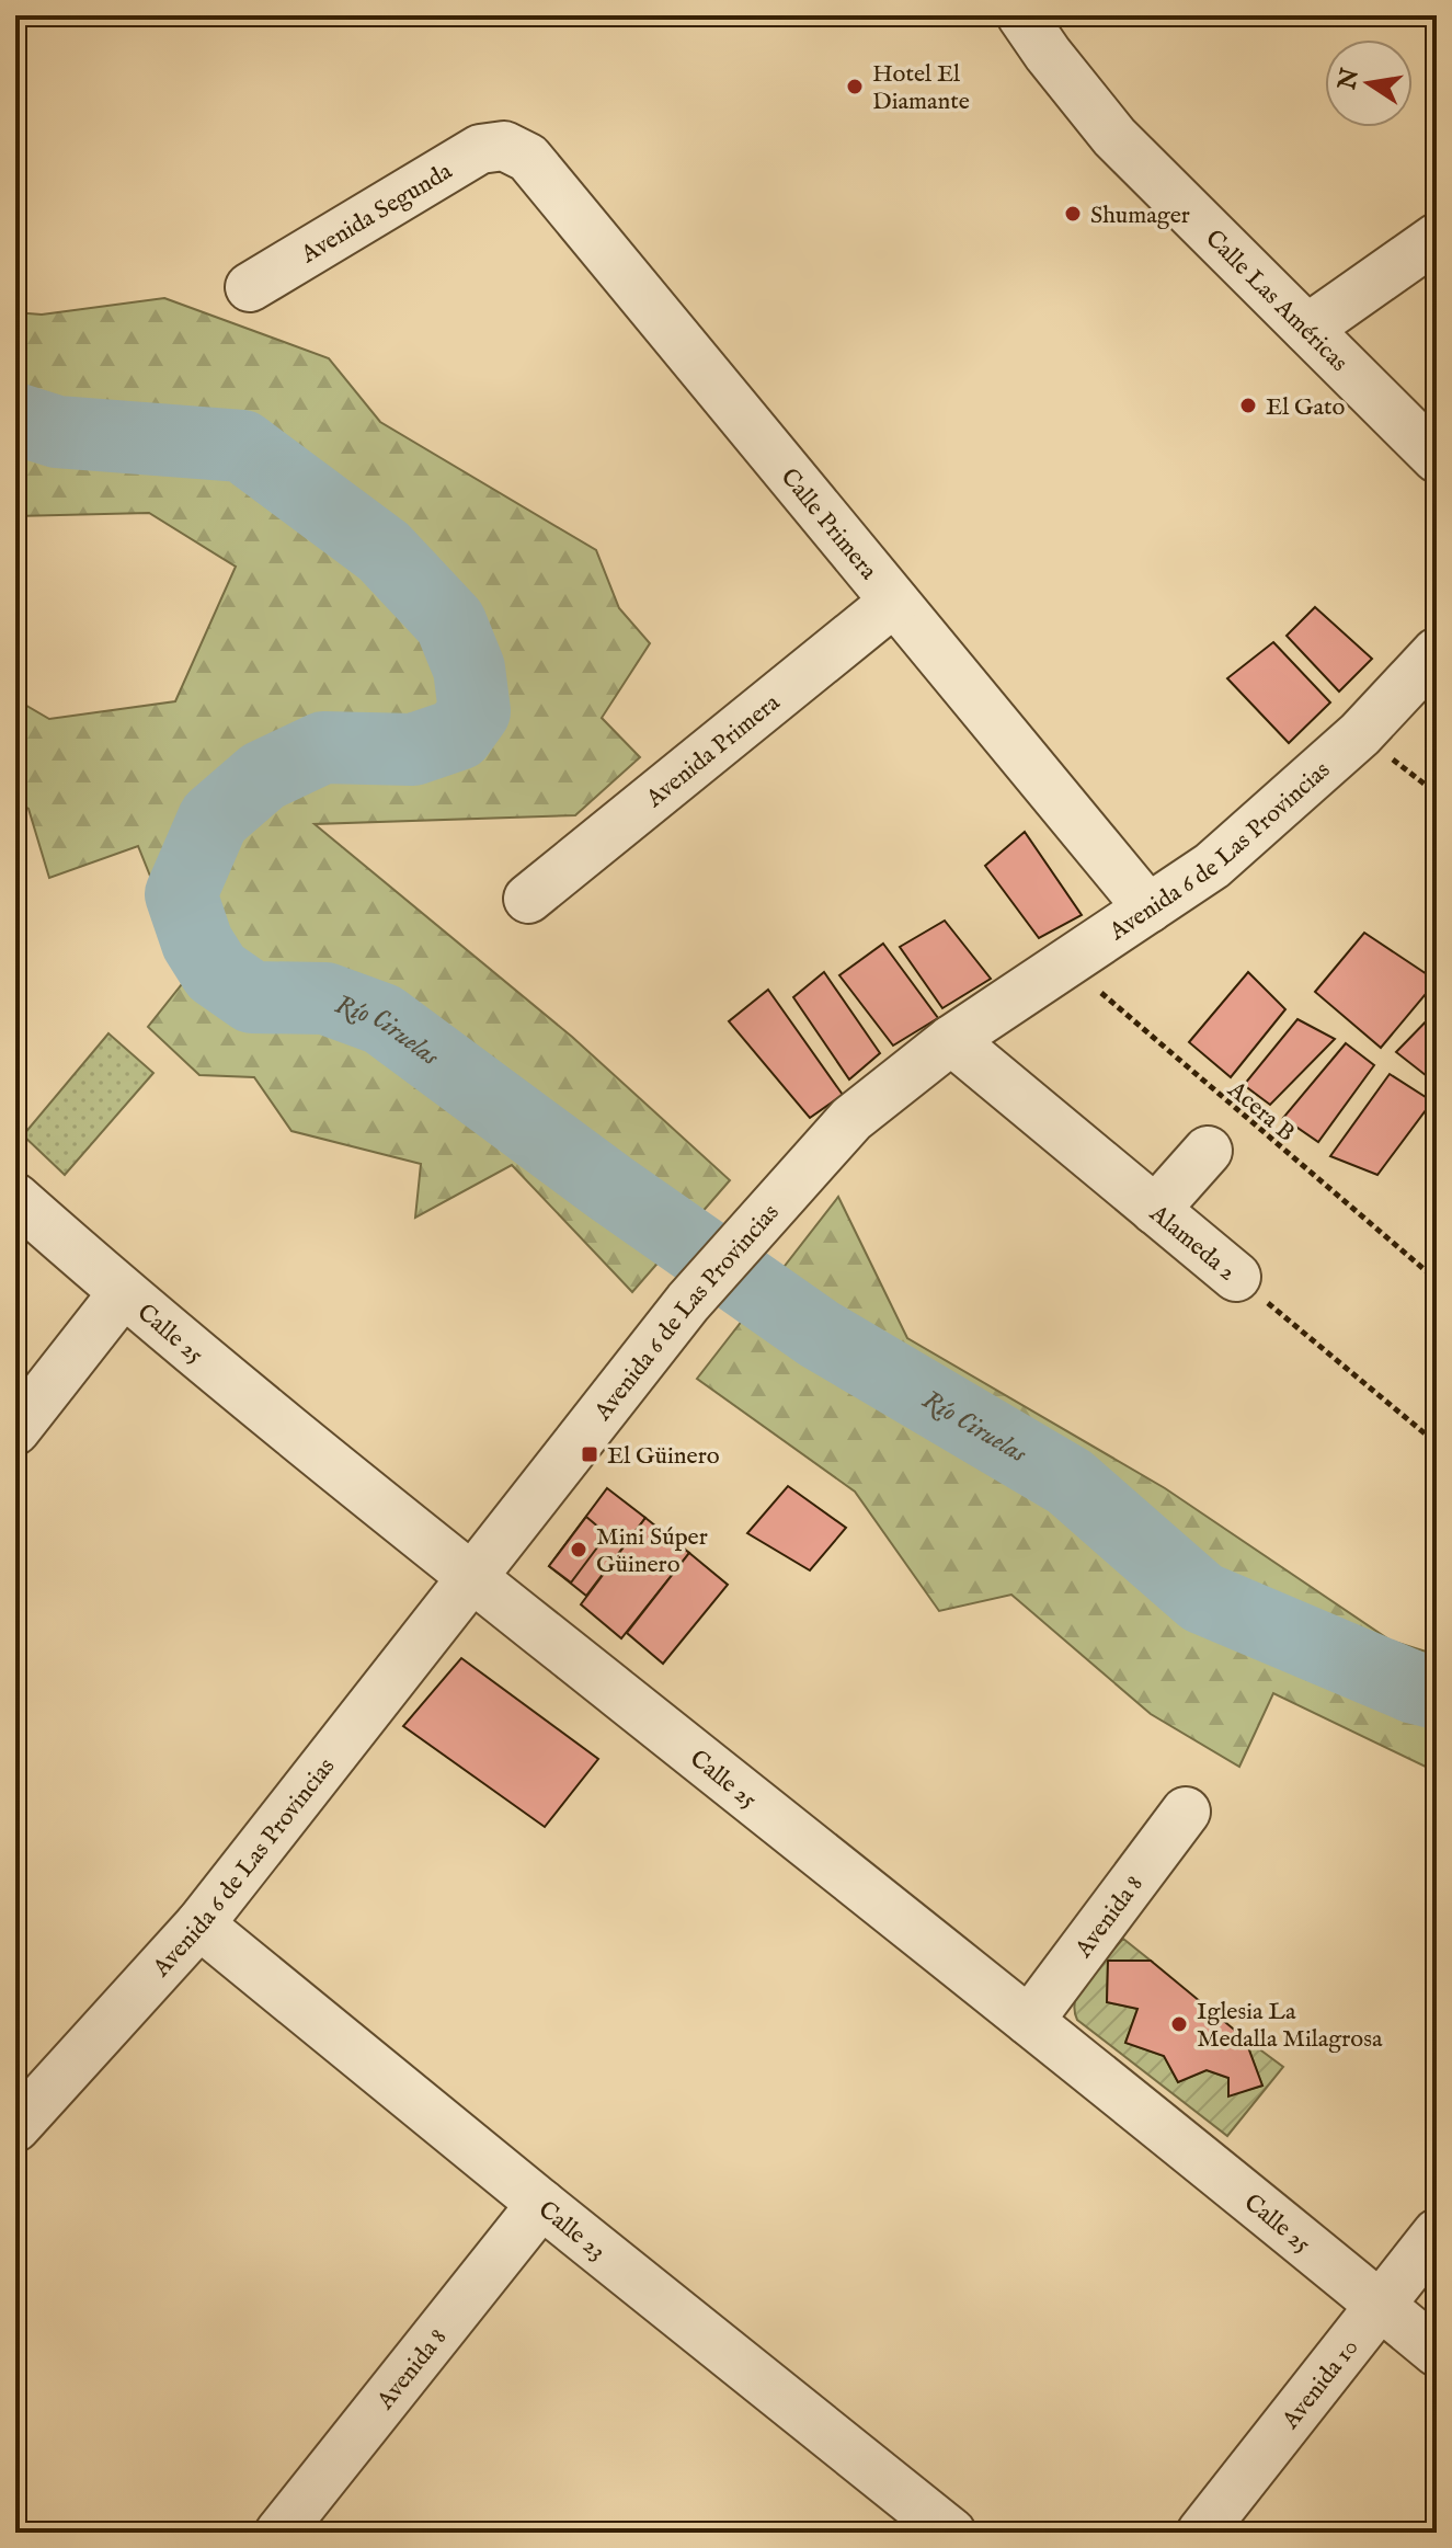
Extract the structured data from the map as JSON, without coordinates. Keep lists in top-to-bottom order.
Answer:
{
  "streets": {
    "street": [
      "Avenida Segunda",
      "Calle Las Américas",
      "Calle Primera",
      "Avenida Primera",
      "Avenida 6 de Las Provincias",
      "Alameda 2",
      "Calle 25",
      "Avenida 8",
      "Calle 23",
      "Avenida 10"
    ],
    "path": ["Acera B"]
  },
  "crossings": [
    ["Avenida Segunda", "Calle Primera"],
    ["Calle Primera", "Avenida Primera"],
    ["Calle Primera", "Avenida 6 de Las Provincias"],
    ["Avenida 6 de Las Provincias", "Acera B"],
    ["Avenida 6 de Las Provincias", "Alameda 2"],
    ["Avenida 6 de Las Provincias", "Calle 25"],
    ["Avenida 6 de Las Provincias", "Calle 23"],
    ["Calle 25", "Avenida 8"],
    ["Calle 25", "Avenida 10"],
    ["Avenida 8", "Calle 23"]
  ],
  "water": ["Río Ciruelas"],
  "places": {
    "other": [
      "Hotel El Diamante",
      "Shumager",
      "El Gato",
      "Mini Súper Güinero",
      "Iglesia La Medalla Milagrosa"
    ],
    "transit": ["El Güinero"]
  },
  "north": "left"
}
